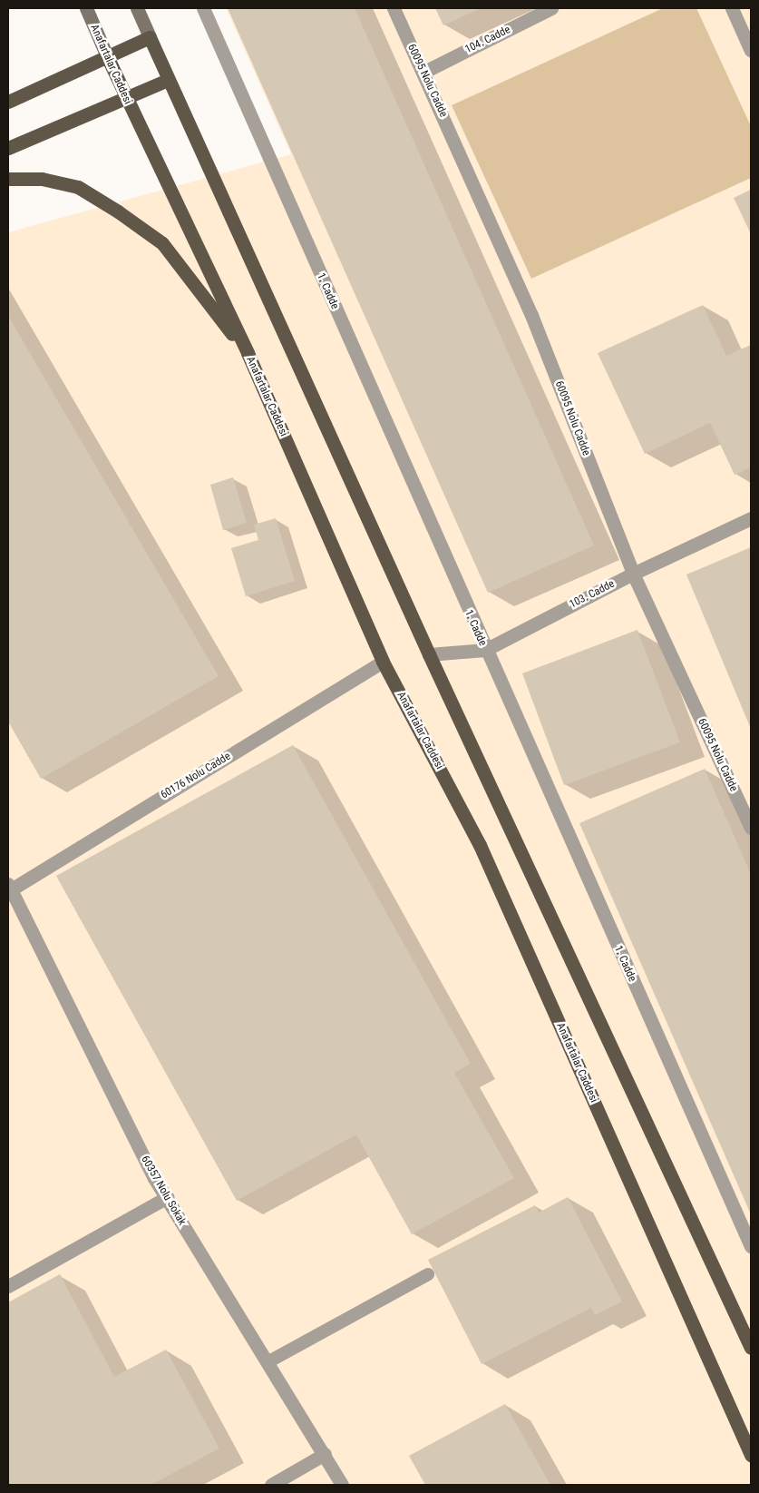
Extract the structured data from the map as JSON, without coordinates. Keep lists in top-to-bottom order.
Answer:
{
  "streets": {
    "main road": ["Anafartalar Caddesi"],
    "street": [
      "104. Cadde",
      "60095 Nolu Cadde",
      "1. Cadde",
      "103. Cadde",
      "60176 Nolu Cadde",
      "60357 Nolu Sokak"
    ]
  },
  "crossings": [
    ["104. Cadde", "60095 Nolu Cadde"],
    ["Anafartalar Caddesi", "60176 Nolu Cadde"],
    ["60095 Nolu Cadde", "103. Cadde"],
    ["1. Cadde", "103. Cadde"],
    ["60176 Nolu Cadde", "60357 Nolu Sokak"]
  ]
}
